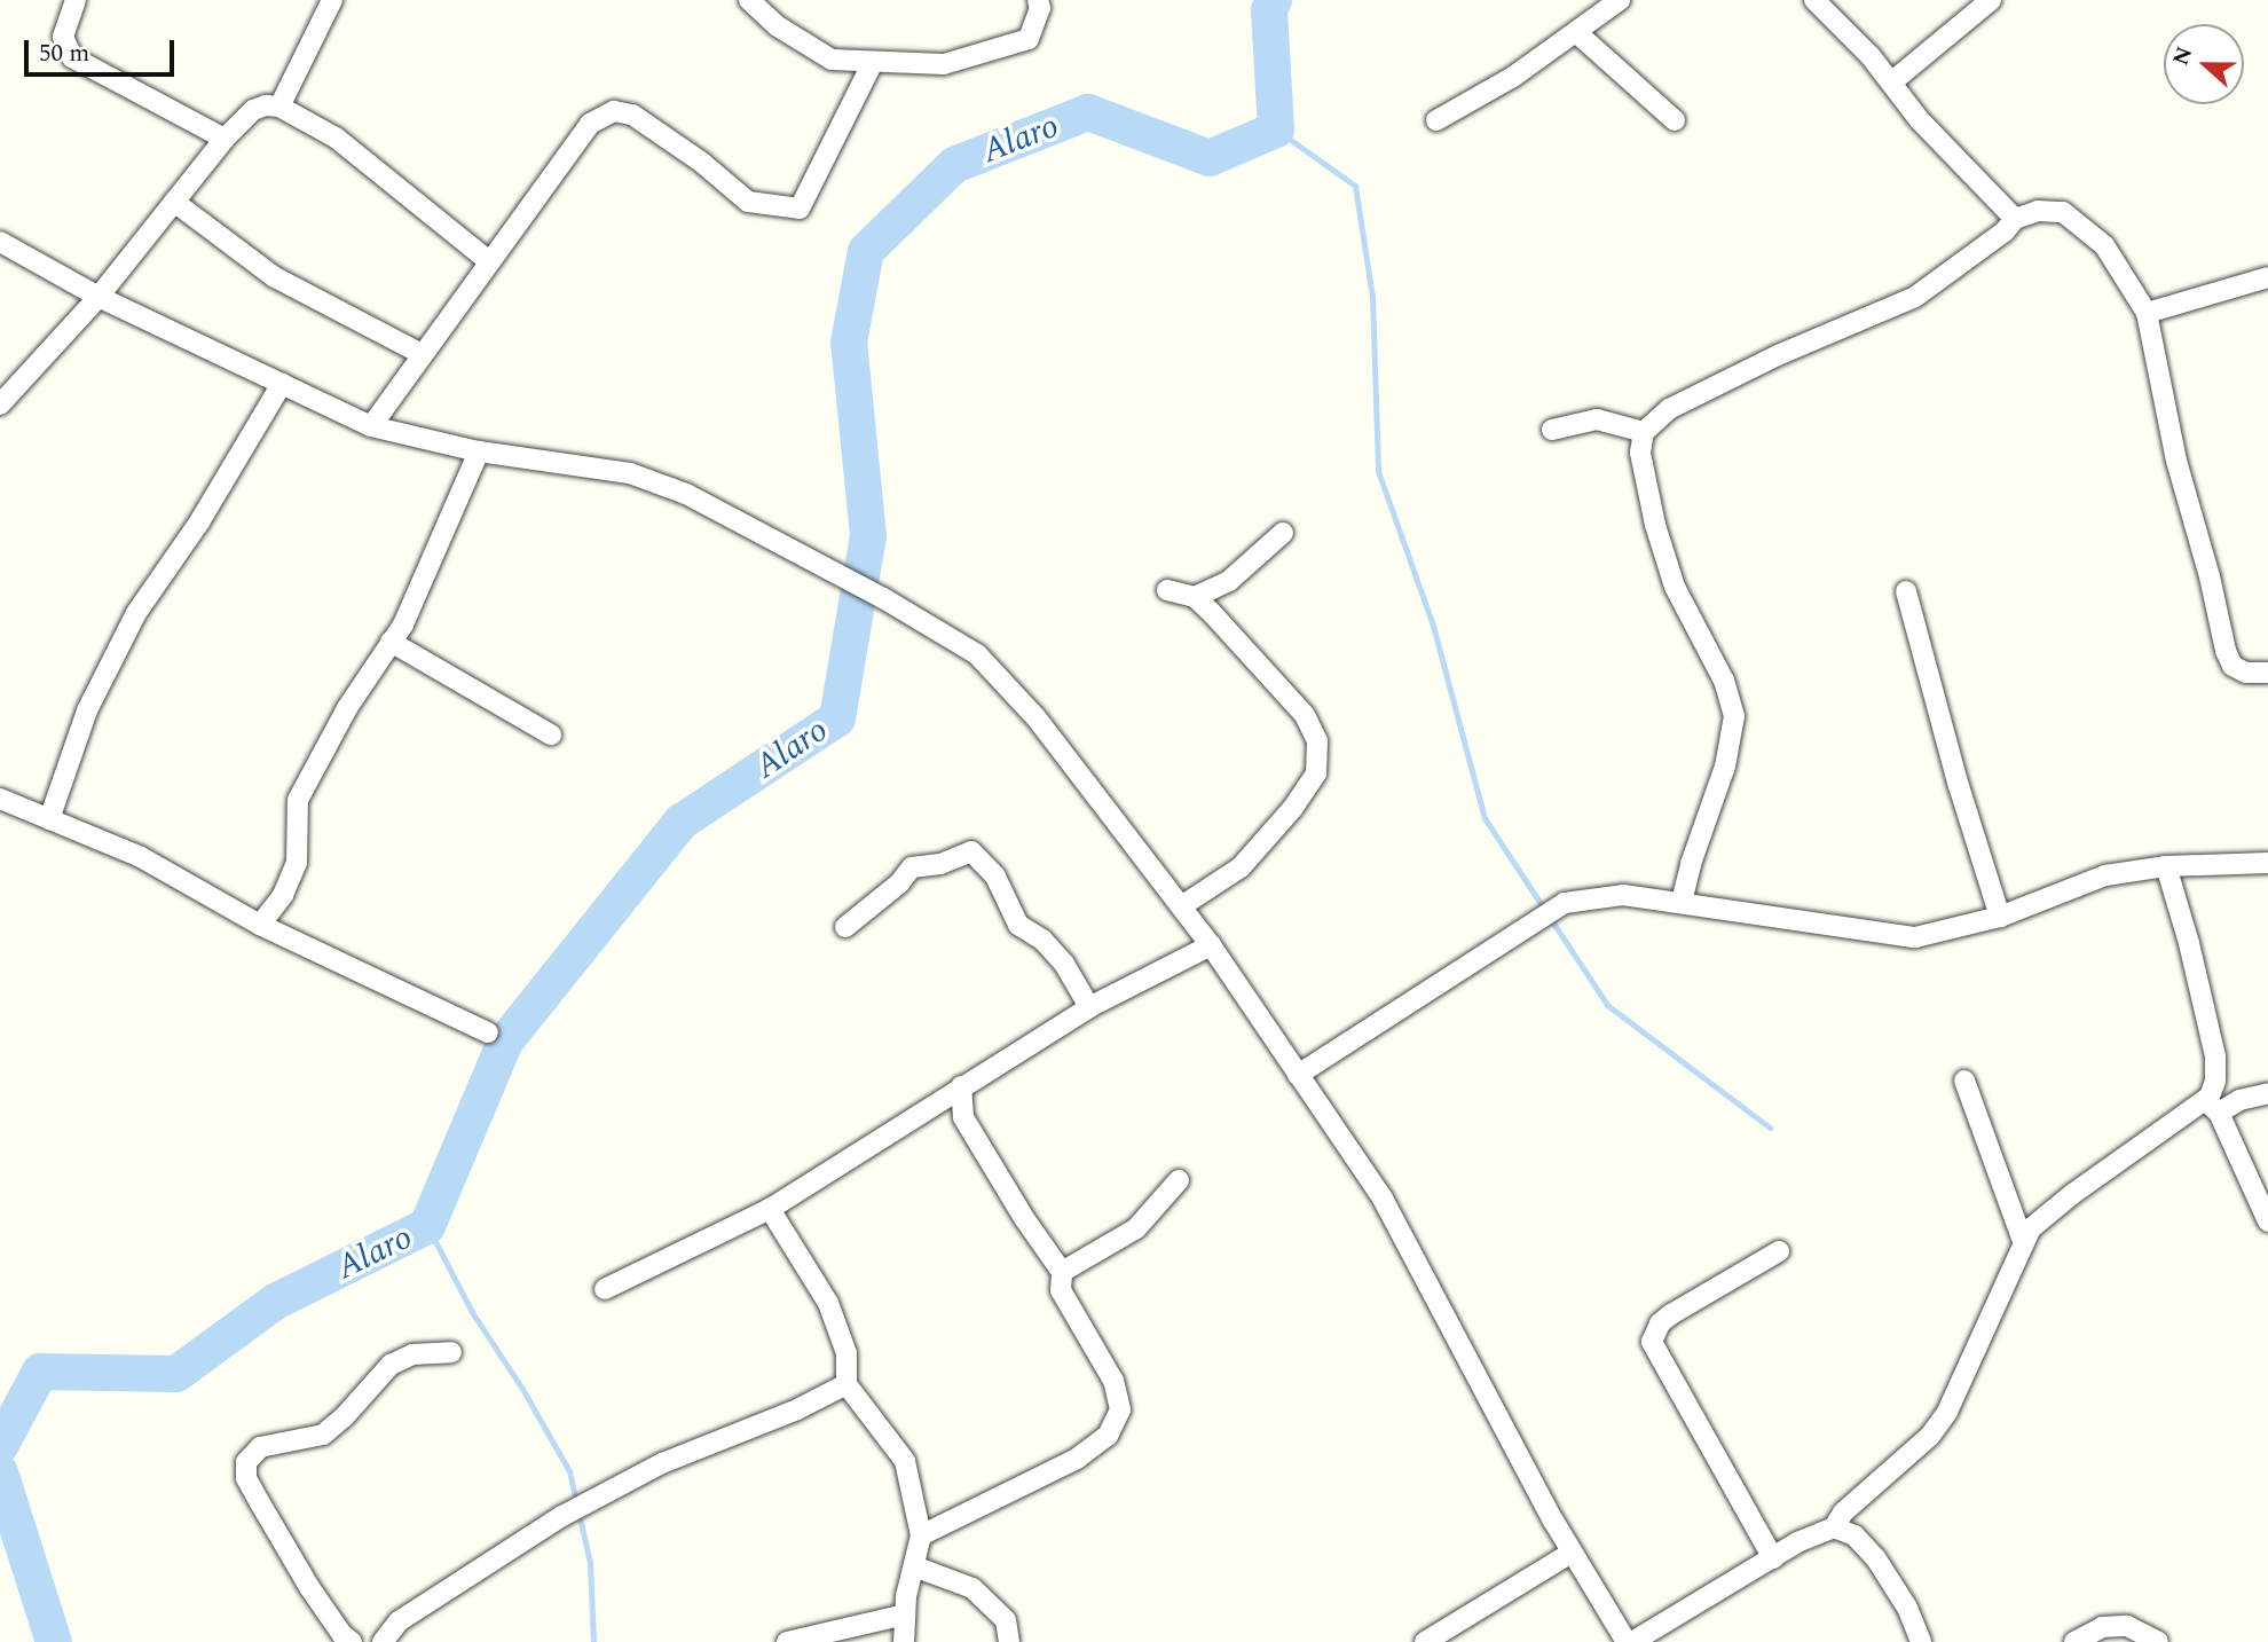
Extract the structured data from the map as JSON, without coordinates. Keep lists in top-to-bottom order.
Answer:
{
  "water": ["Alaro"],
  "scale_bar": "50 m",
  "north": "left"
}
